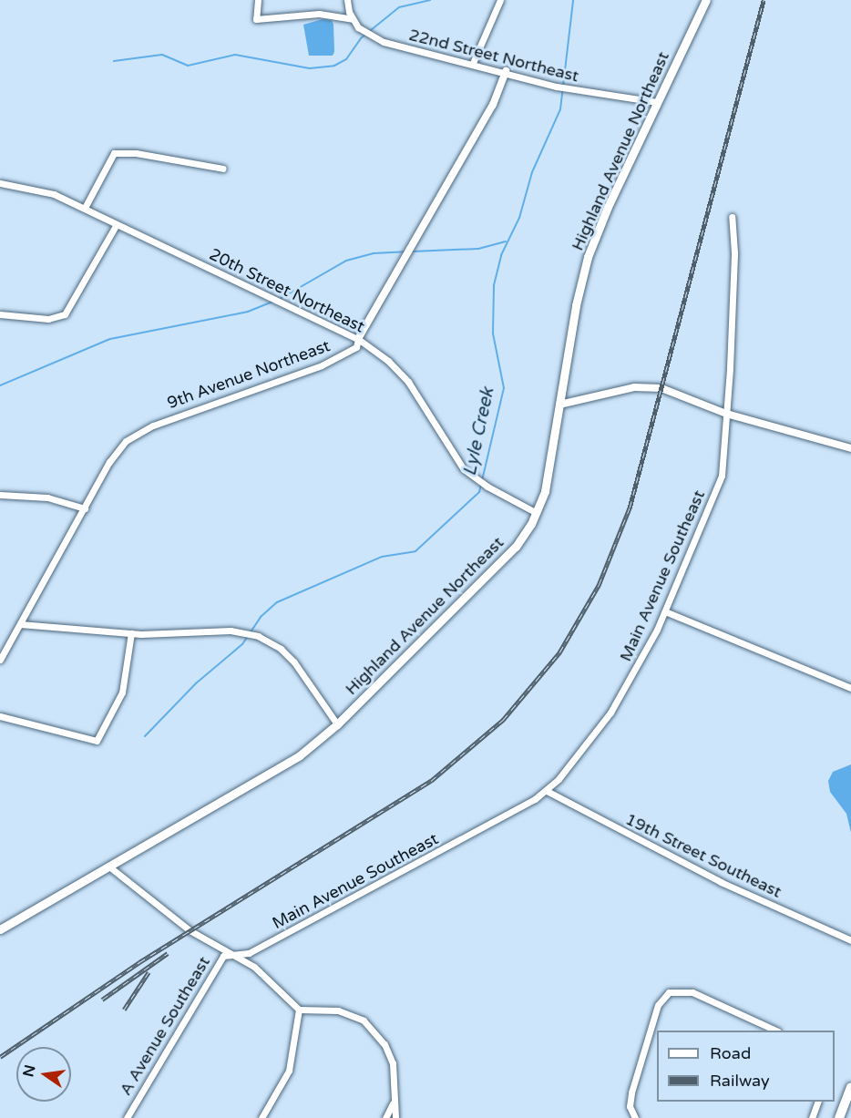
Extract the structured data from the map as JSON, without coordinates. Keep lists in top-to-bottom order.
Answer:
{
  "streets": {
    "main road": ["Highland Avenue Northeast"],
    "street": [
      "22nd Street Northeast",
      "20th Street Northeast",
      "9th Avenue Northeast",
      "Main Avenue Southeast",
      "19th Street Southeast",
      "A Avenue Southeast"
    ]
  },
  "crossings": [
    ["22nd Street Northeast", "Highland Avenue Northeast"],
    ["22nd Street Northeast", "9th Avenue Northeast"],
    ["Highland Avenue Northeast", "20th Street Northeast"],
    ["20th Street Northeast", "9th Avenue Northeast"],
    ["Main Avenue Southeast", "19th Street Southeast"],
    ["Main Avenue Southeast", "A Avenue Southeast"]
  ],
  "water": ["Lyle Creek"],
  "legend": ["Road", "Railway"],
  "north": "left"
}
